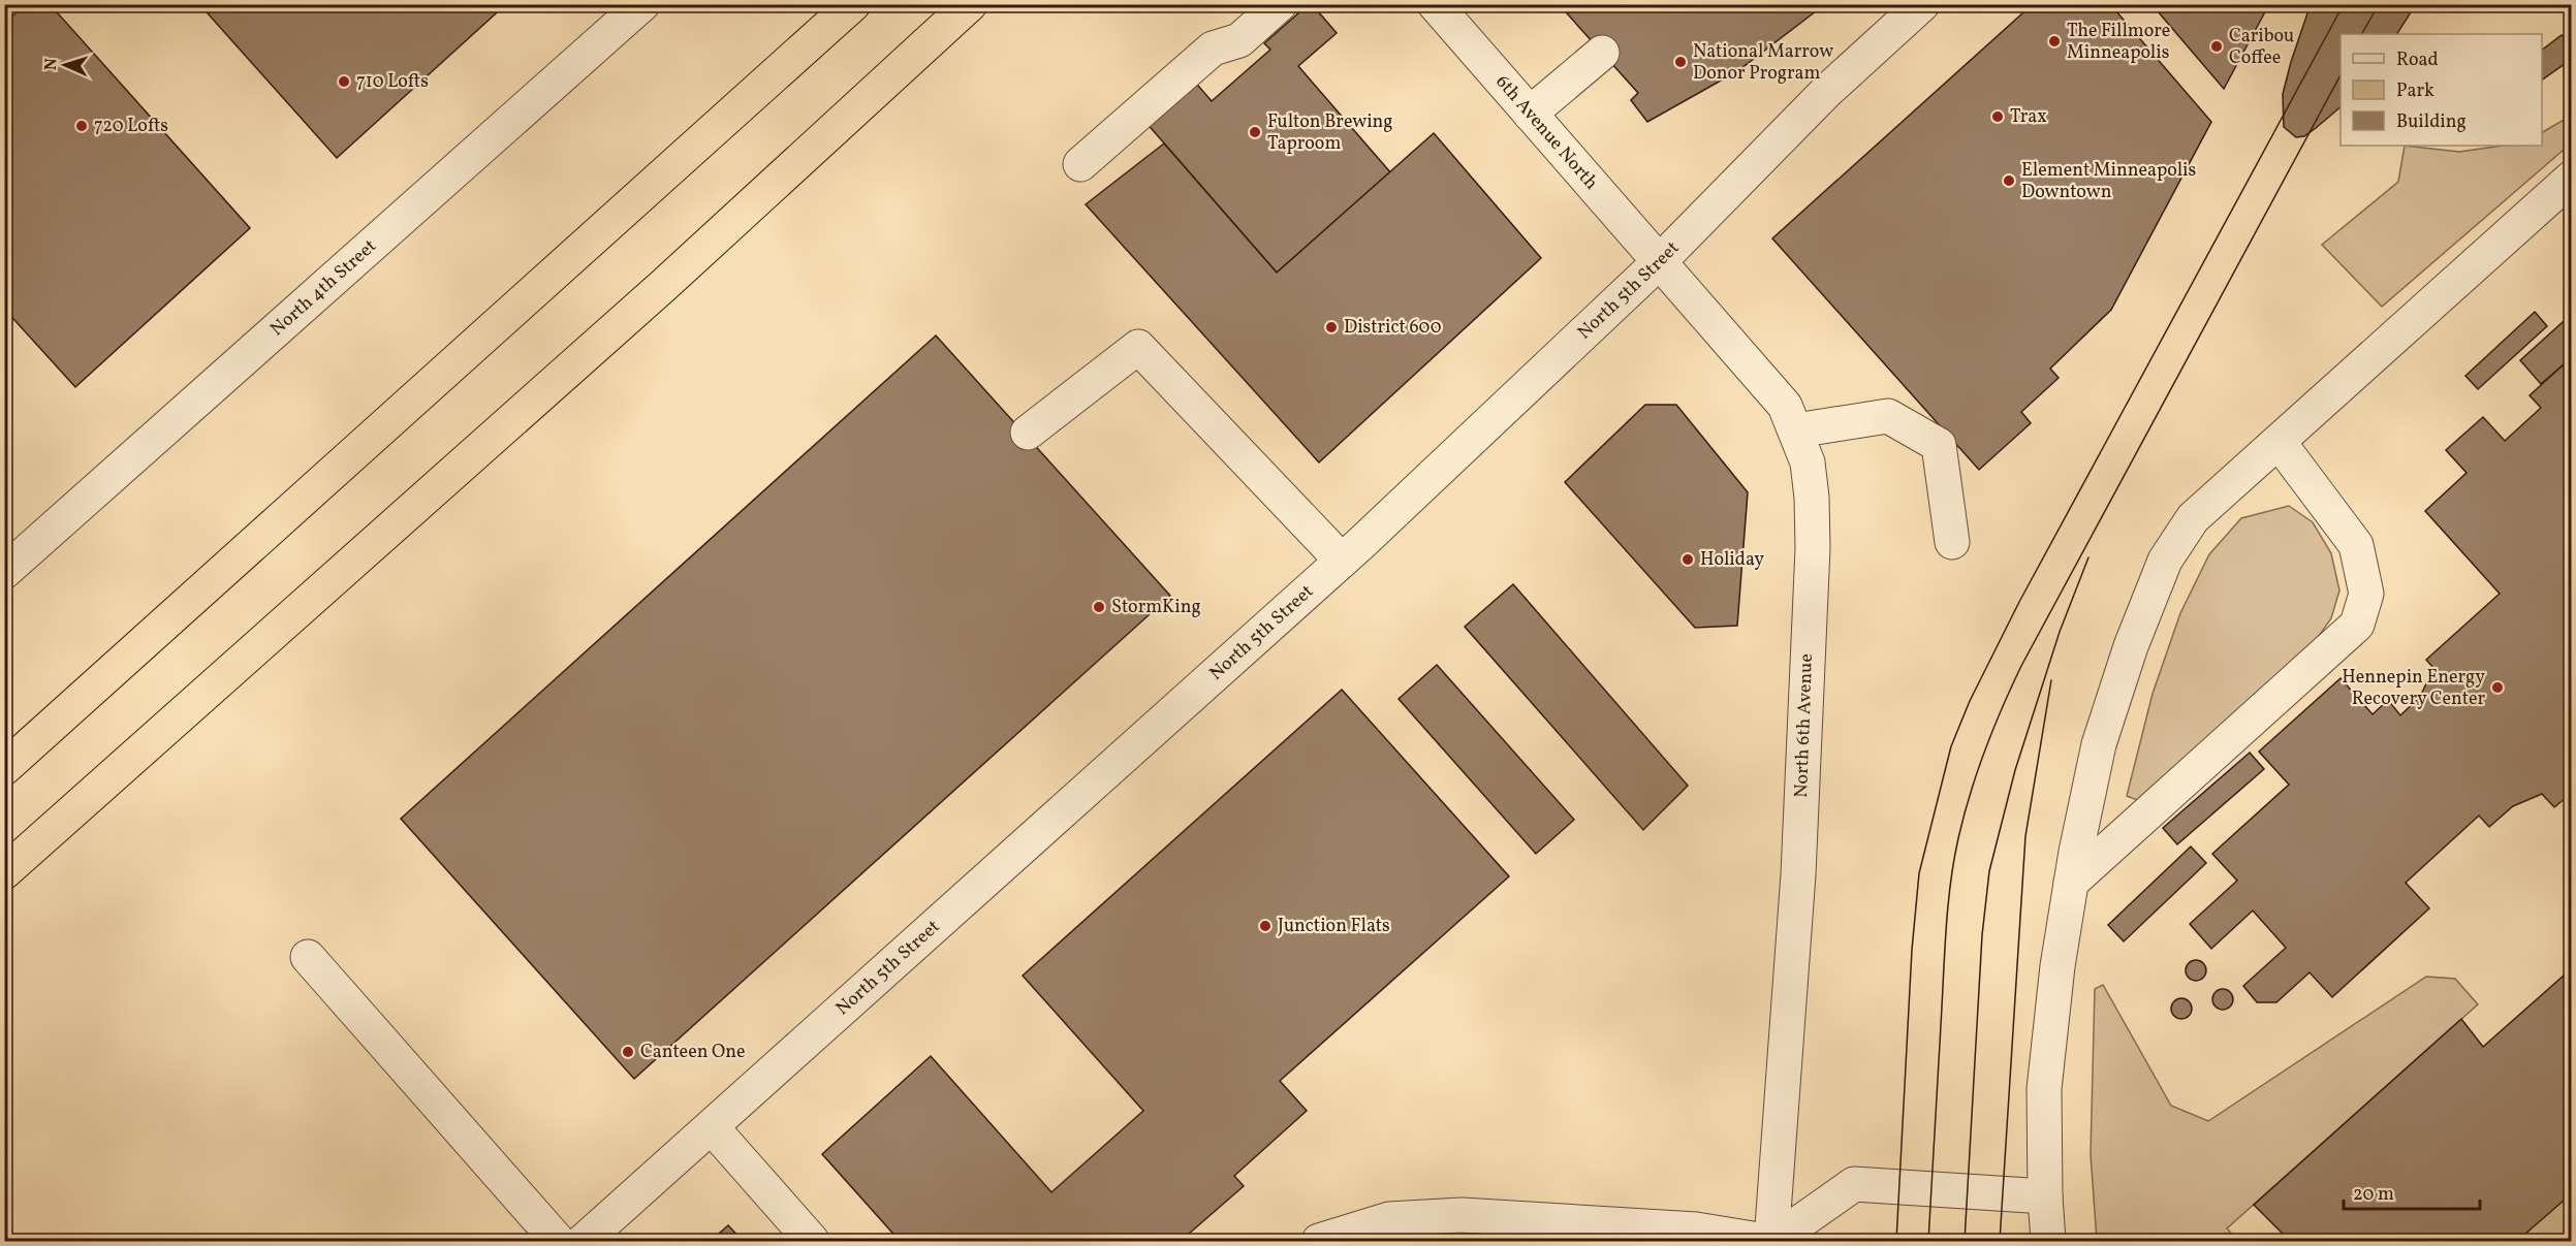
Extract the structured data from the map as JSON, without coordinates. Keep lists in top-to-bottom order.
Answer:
{
  "streets": {
    "street": [
      "6th Avenue North",
      "North 4th Street",
      "North 5th Street",
      "North 6th Avenue"
    ]
  },
  "crossings": [
    ["6th Avenue North", "North 5th Street"],
    ["6th Avenue North", "North 6th Avenue"],
    ["North 5th Street", "North 6th Avenue"]
  ],
  "places": [
    "The Fillmore Minneapolis",
    "Caribou Coffee",
    "National Marrow Donor Program",
    "710 Lofts",
    "Trax",
    "720 Lofts",
    "Fulton Brewing Taproom",
    "Element Minneapolis Downtown",
    "District 600",
    "Holiday",
    "StormKing",
    "Hennepin Energy Recovery Center",
    "Junction Flats",
    "Canteen One"
  ],
  "legend": ["Road", "Park", "Building"],
  "scale_bar": "20 m",
  "north": "left"
}
